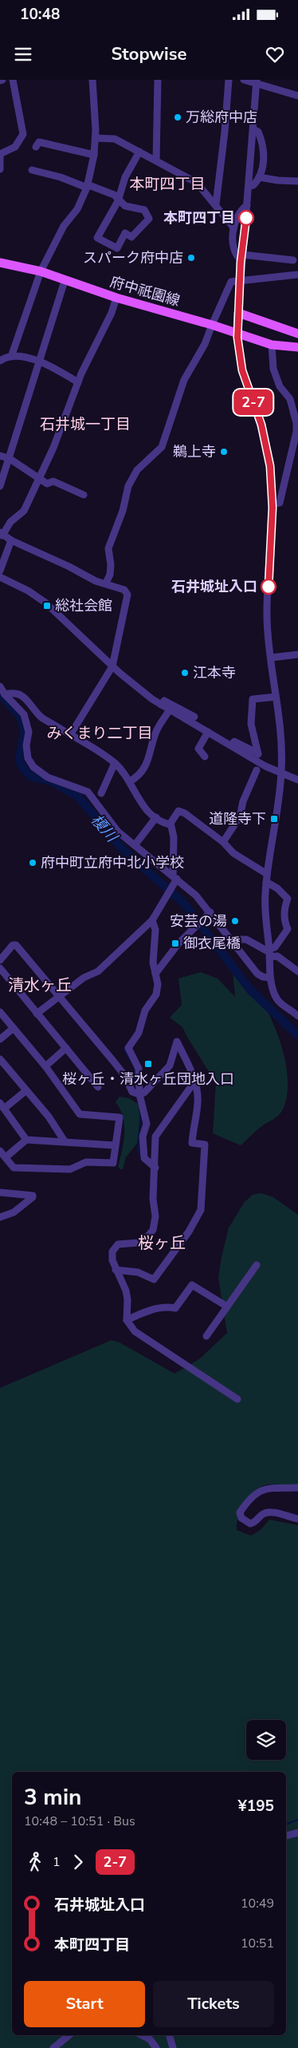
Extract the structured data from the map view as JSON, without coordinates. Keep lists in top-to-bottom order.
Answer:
{
  "streets": {
    "main road": ["府中祇園線"]
  },
  "districts": [
    "本町四丁目",
    "石井城一丁目",
    "みくまり二丁目",
    "清水ヶ丘",
    "桜ヶ丘"
  ],
  "water": ["榎川"],
  "places": {
    "other": [
      "万総府中店",
      "本町四丁目",
      "スパーク府中店",
      "鵜上寺",
      "石井城址入口",
      "江本寺",
      "府中町立府中北小学校",
      "安芸の湯"
    ],
    "transit": [
      "総社会館",
      "道隆寺下",
      "御衣尾橋",
      "桜ヶ丘・清水ヶ丘団地入口"
    ]
  },
  "lines": ["bus line 2-7"],
  "page": {
    "status": "10:48",
    "header": "Stopwise",
    "on_map": "2-7",
    "heading": ["3 min", "10:48 – 10:51 · Bus", "¥195"],
    "legs": ["1", "2-7"],
    "list": [
      {
        "name": "石井城址入口",
        "value": "10:49"
      },
      {
        "name": "本町四丁目",
        "value": "10:51"
      }
    ],
    "buttons": ["Start", "Tickets"]
  }
}
